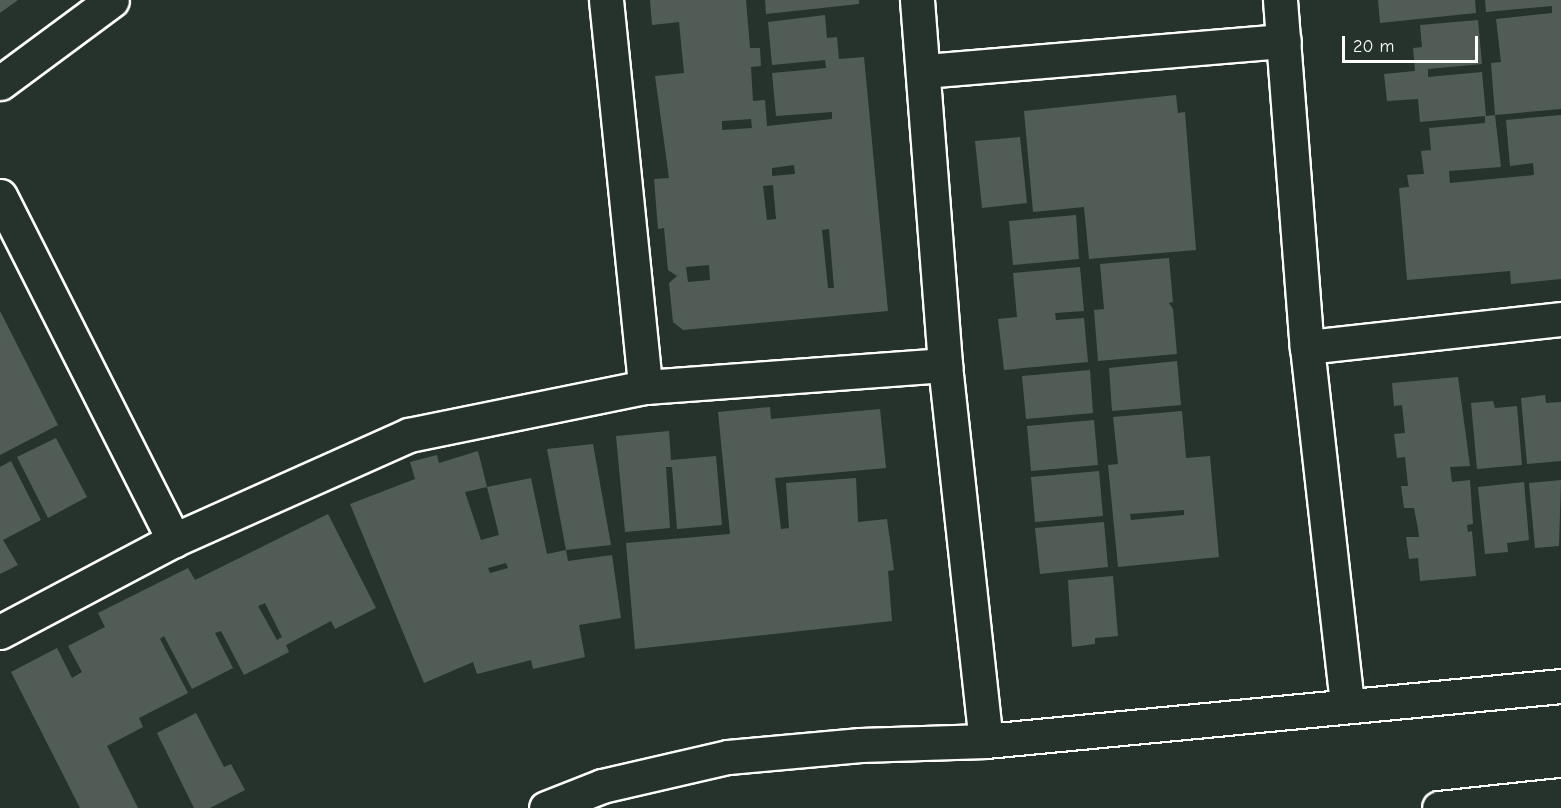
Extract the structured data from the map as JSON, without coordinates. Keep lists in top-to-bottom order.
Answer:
{
  "scale_bar": "20 m"
}
